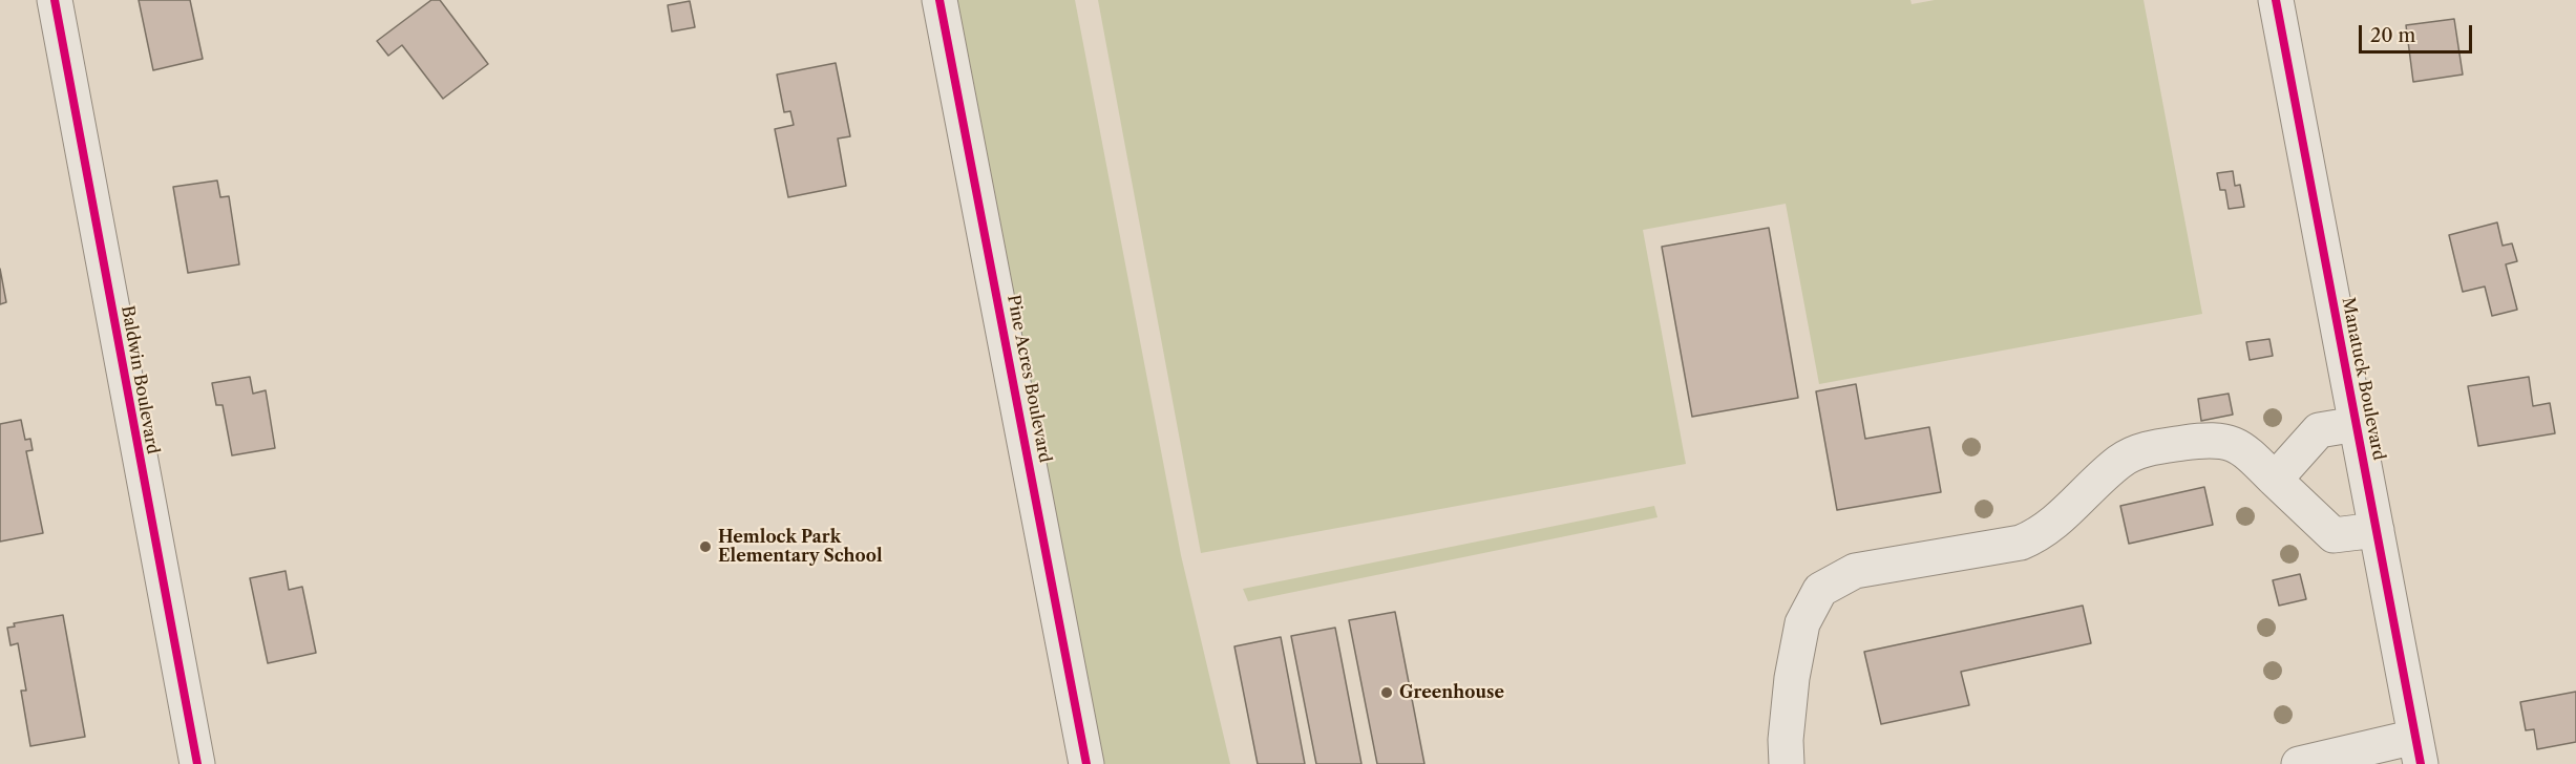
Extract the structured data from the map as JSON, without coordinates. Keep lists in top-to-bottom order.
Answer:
{
  "streets": {
    "street": ["Pine Acres Boulevard", "Manatuck Boulevard", "Baldwin Boulevard"]
  },
  "places": ["Hemlock Park Elementary School", "Greenhouse"],
  "scale_bar": "20 m"
}
